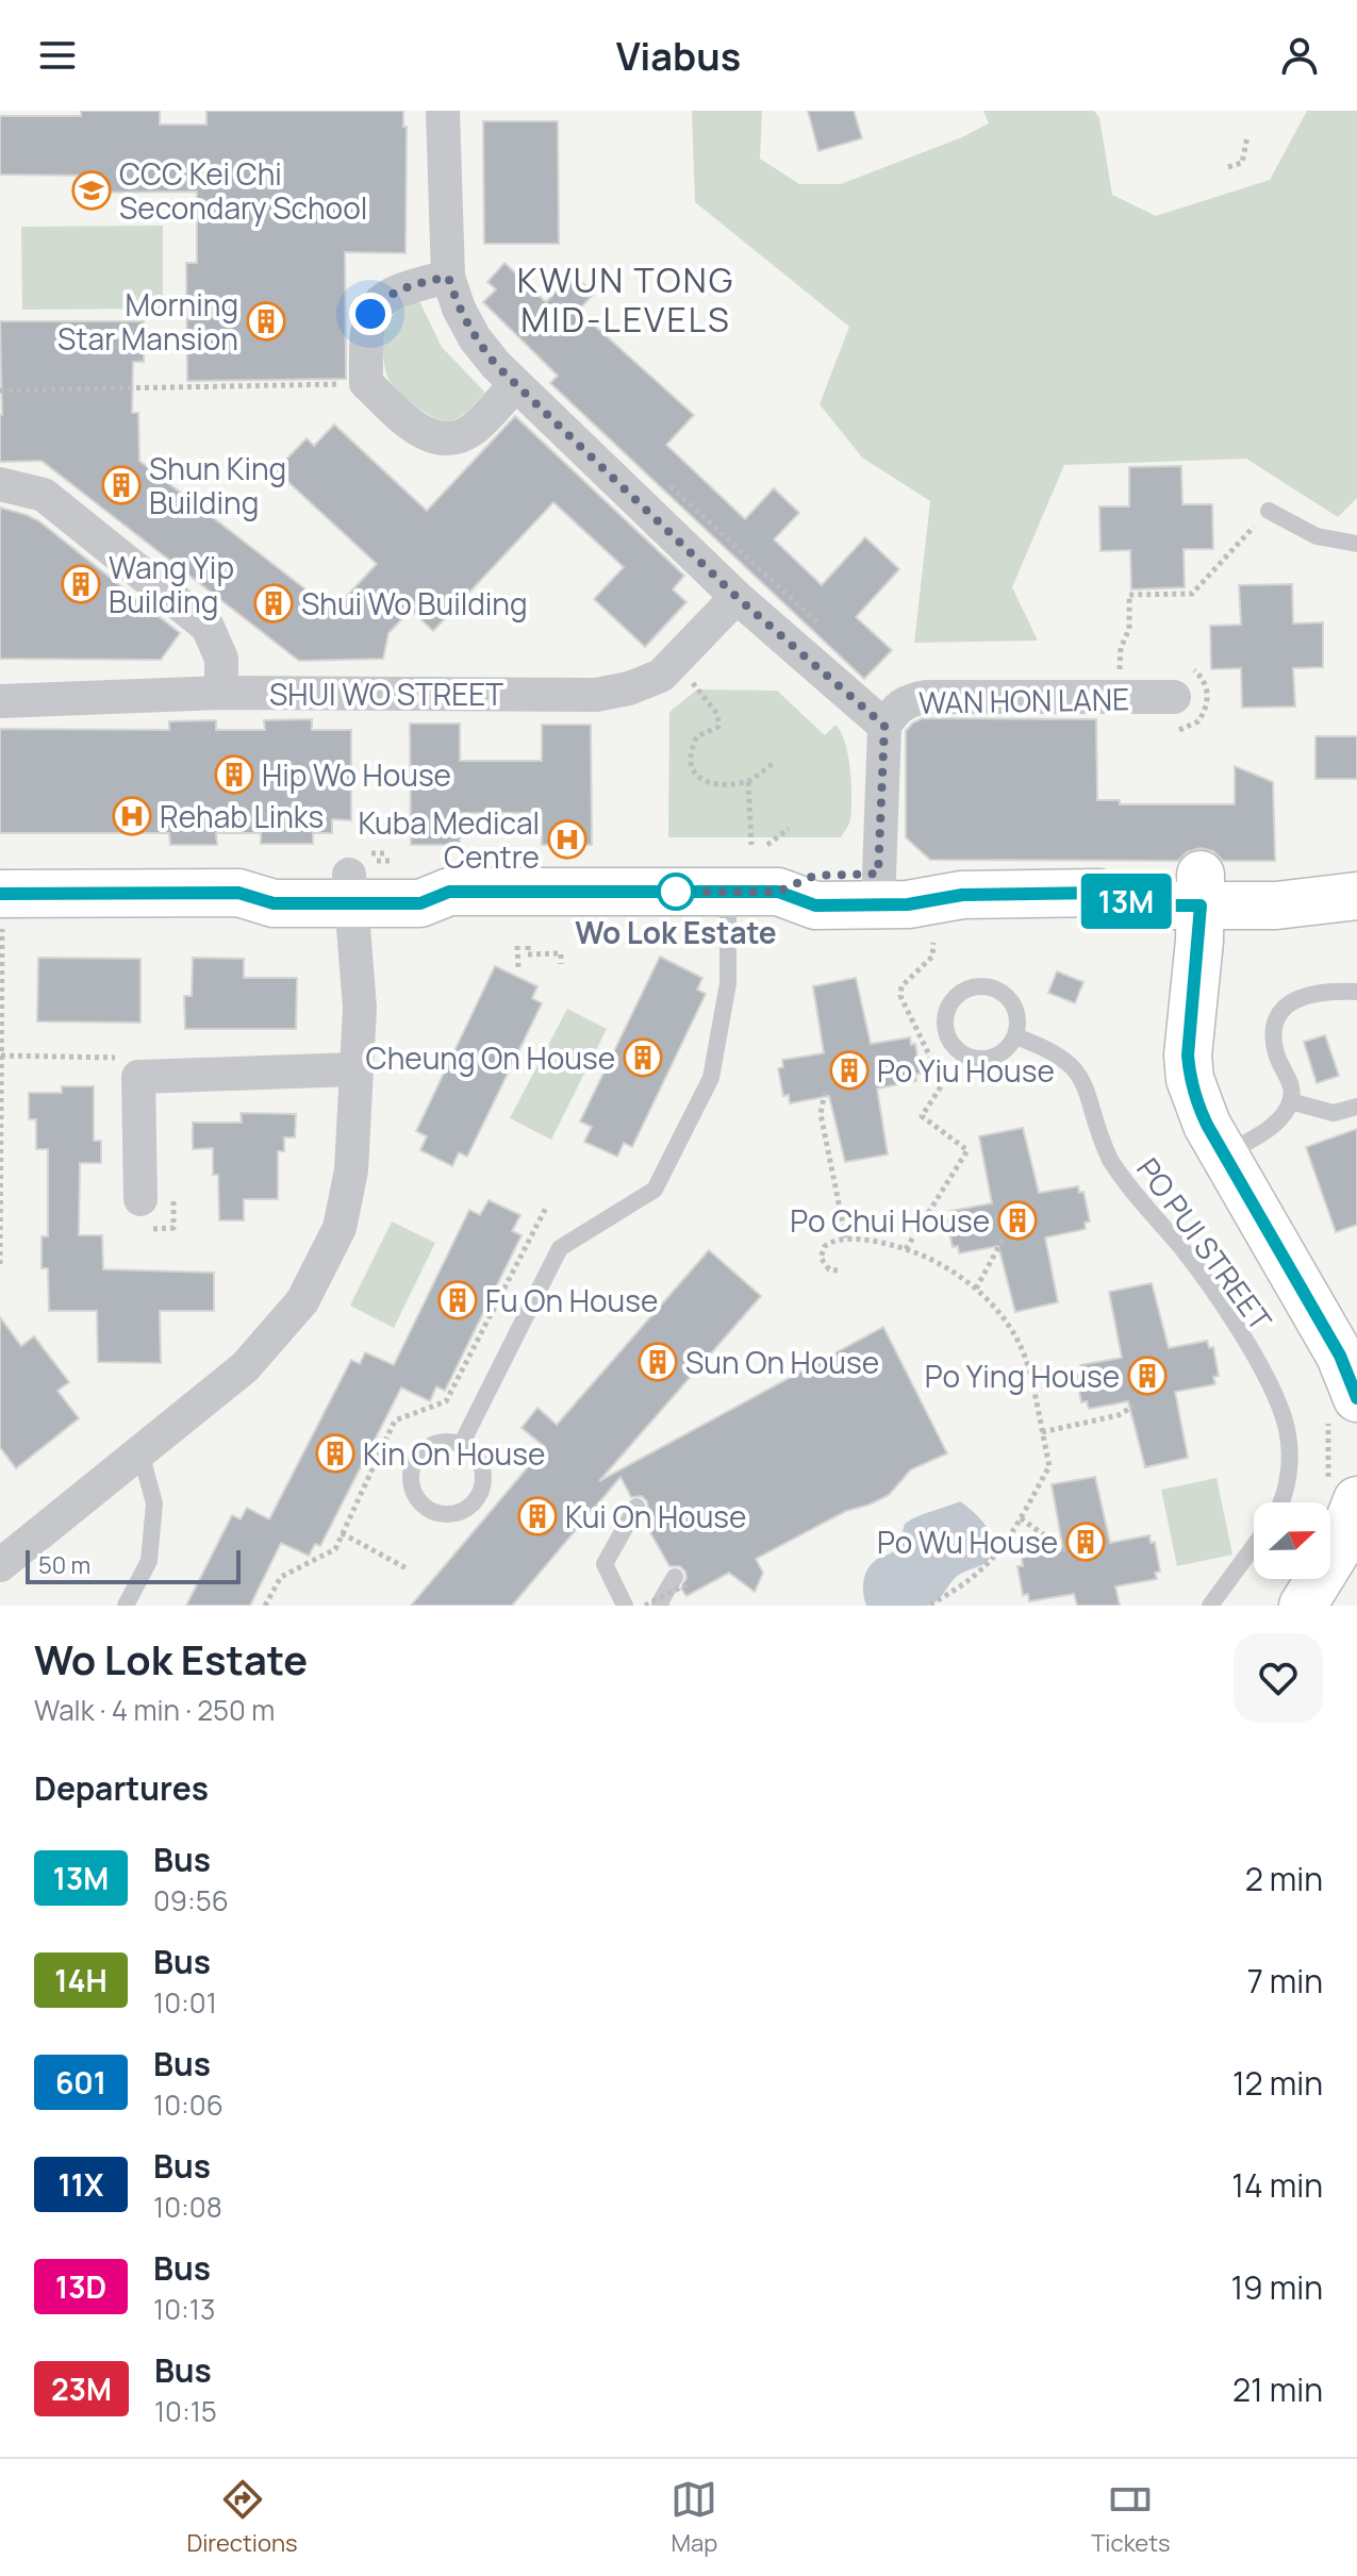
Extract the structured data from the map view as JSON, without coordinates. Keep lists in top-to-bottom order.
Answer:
{
  "streets": {
    "street": ["SHUI WO STREET", "WAN HON LANE"],
    "lane": ["PO PUI STREET"]
  },
  "districts": ["KWUN TONG MID-LEVELS"],
  "places": {
    "school or university": ["CCC Kei Chi Secondary School"],
    "building": [
      "Morning Star Mansion",
      "Shun King Building",
      "Wang Yip Building",
      "Shui Wo Building",
      "Hip Wo House",
      "Cheung On House",
      "Po Yiu House",
      "Po Chui House",
      "Fu On House",
      "Sun On House",
      "Po Ying House",
      "Kin On House",
      "Kui On House",
      "Po Wu House"
    ],
    "hospital": ["Rehab Links", "Kuba Medical Centre"],
    "other": ["Wo Lok Estate"]
  },
  "lines": ["bus line 13M"],
  "scale_bar": "50 m",
  "north": "right",
  "page": {
    "header": "Viabus",
    "on_map": "13M",
    "scale": "50 m",
    "heading": [
      ["Wo Lok Estate", "Walk · 4 min · 250 m"],
      "Departures"
    ],
    "list": [
      {
        "mark": "13M",
        "name": "Bus",
        "note": "09:56",
        "value": "2 min"
      },
      {
        "mark": "14H",
        "name": "Bus",
        "note": "10:01",
        "value": "7 min"
      },
      {
        "mark": "601",
        "name": "Bus",
        "note": "10:06",
        "value": "12 min"
      },
      {
        "mark": "11X",
        "name": "Bus",
        "note": "10:08",
        "value": "14 min"
      },
      {
        "mark": "13D",
        "name": "Bus",
        "note": "10:13",
        "value": "19 min"
      },
      {
        "mark": "23M",
        "name": "Bus",
        "note": "10:15",
        "value": "21 min"
      }
    ],
    "tabs": ["Directions", "Map", "Tickets"]
  }
}
